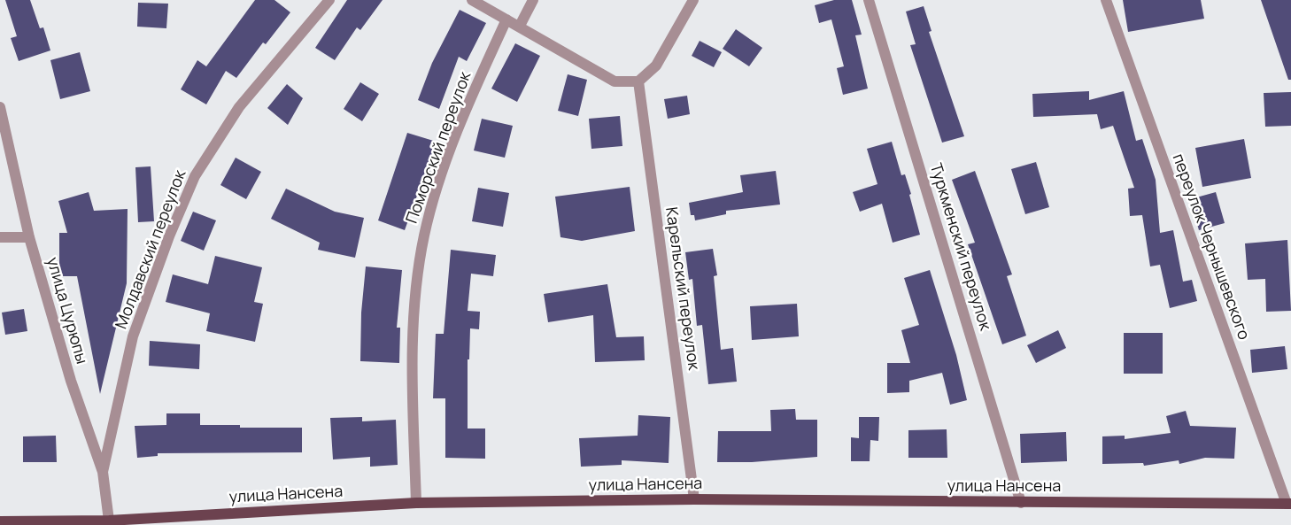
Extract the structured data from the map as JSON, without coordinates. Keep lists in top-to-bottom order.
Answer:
{
  "streets": {
    "main road": ["улица Нансена"],
    "street": [
      "Поморский переулок",
      "Туркменский переулок",
      "переулок Чернышевского",
      "Молдавский переулок",
      "Карельский переулок",
      "улица Цурюпы"
    ]
  },
  "crossings": [
    ["Поморский переулок", "улица Нансена"],
    ["Туркменский переулок", "улица Нансена"],
    ["переулок Чернышевского", "улица Нансена"],
    ["Молдавский переулок", "улица Цурюпы"],
    ["Карельский переулок", "улица Нансена"],
    ["улица Цурюпы", "улица Нансена"]
  ]
}
